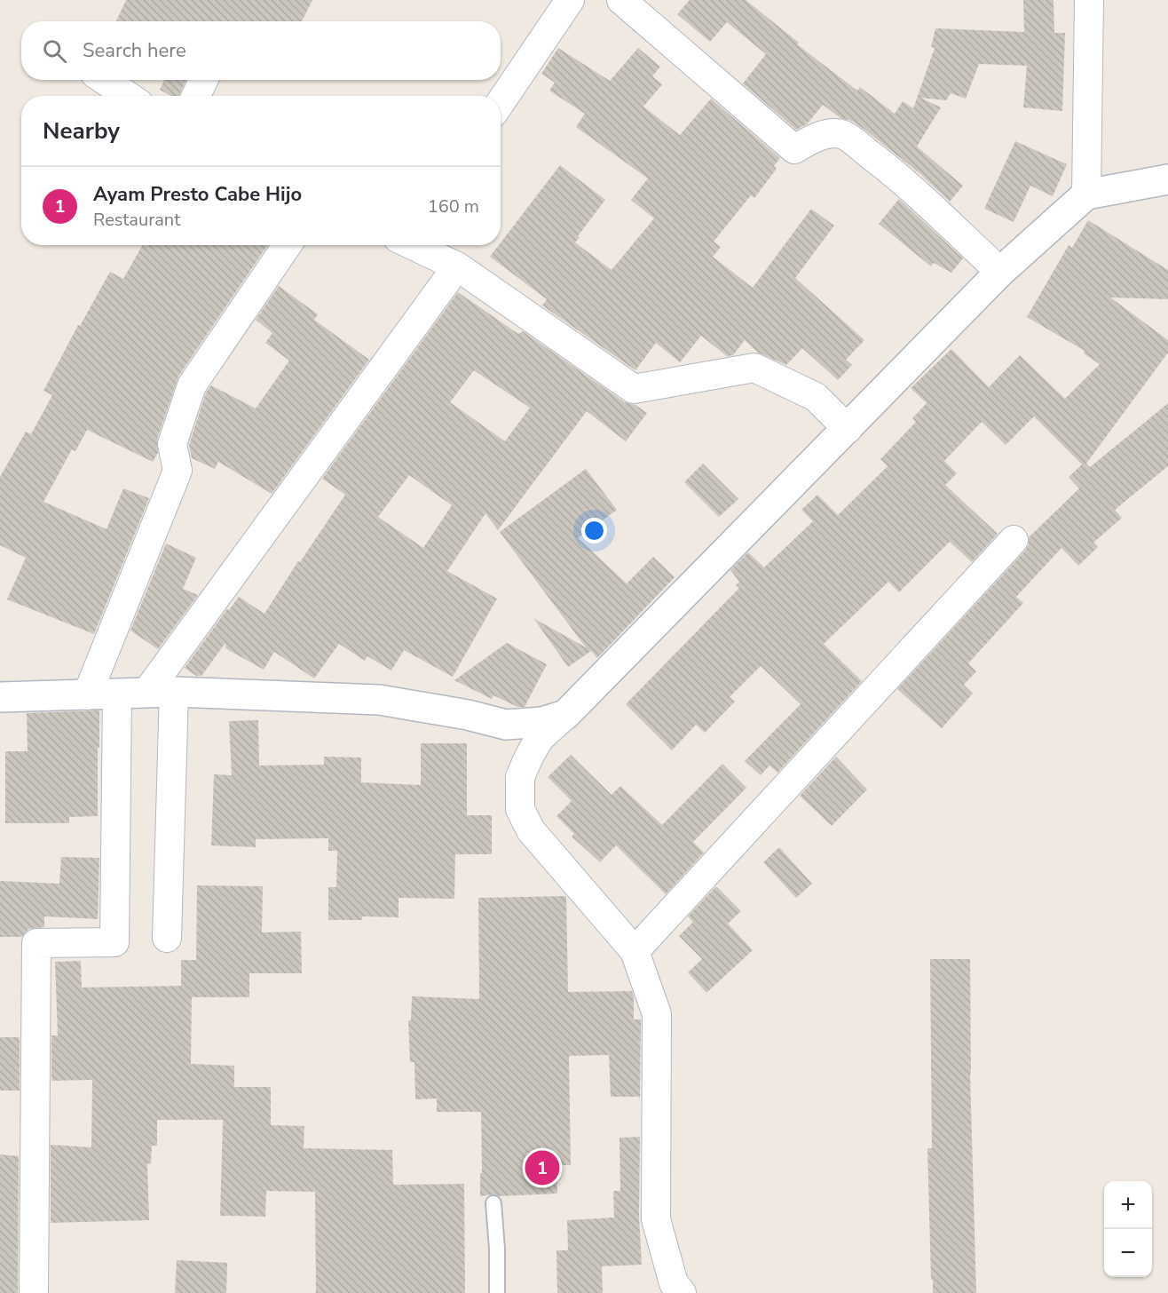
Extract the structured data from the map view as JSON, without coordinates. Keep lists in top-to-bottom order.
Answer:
{
  "page": {
    "search": "Search here",
    "heading": "Nearby",
    "list": [
      {
        "mark": "1",
        "name": "Ayam Presto Cabe Hijo",
        "note": "Restaurant",
        "value": "160 m"
      }
    ],
    "pins": "1",
    "map_buttons": ["+", "−"]
  }
}
